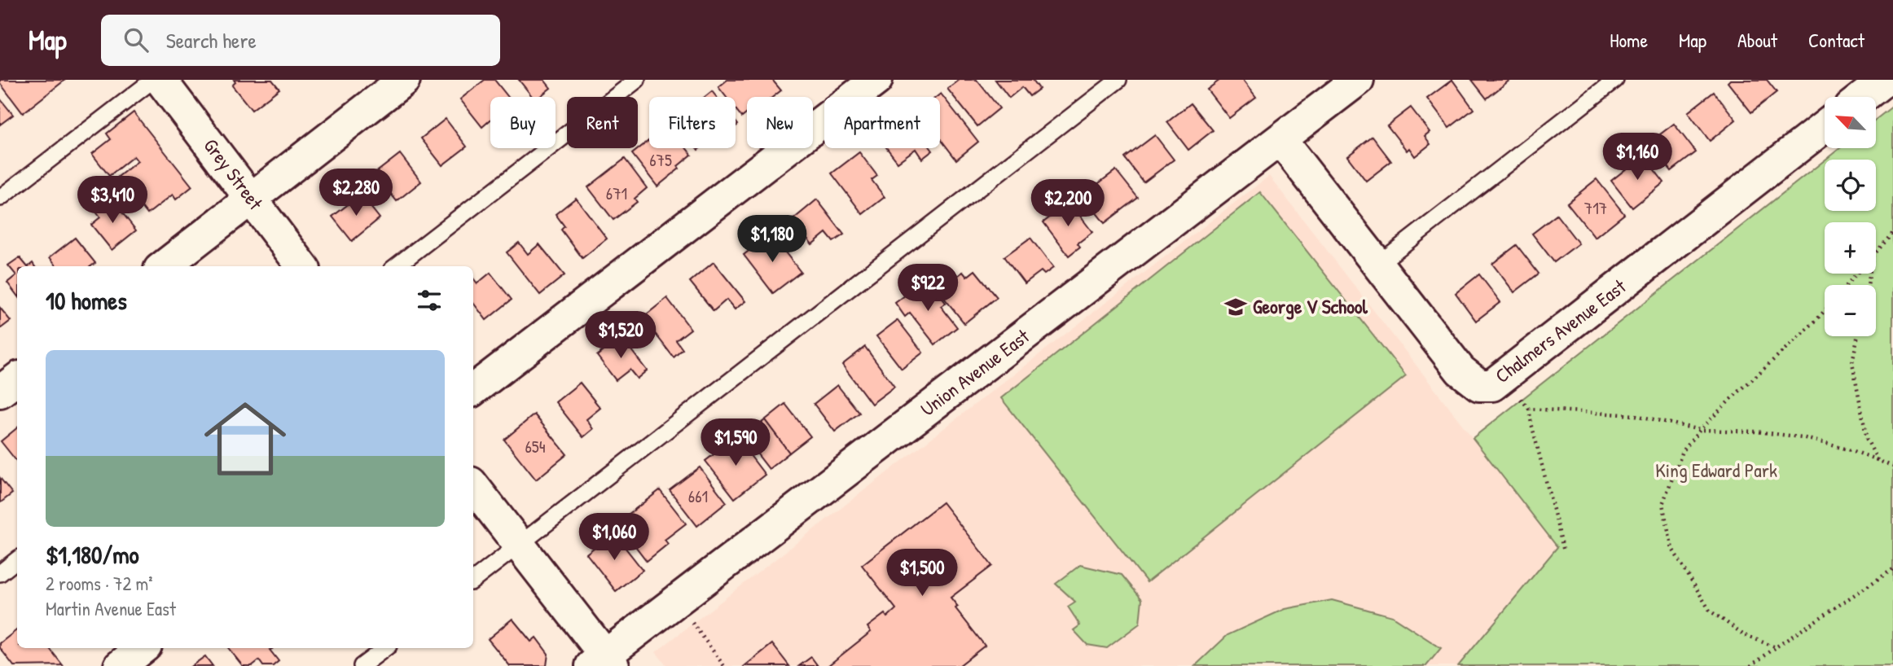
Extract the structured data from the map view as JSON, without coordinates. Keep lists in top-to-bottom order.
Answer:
{
  "streets": {
    "street": ["Grey Street", "Chalmers Avenue East", "Union Avenue East"]
  },
  "crossings": [
    ["Chalmers Avenue East", "Union Avenue East"]
  ],
  "parks": ["King Edward Park"],
  "places": {
    "school or university": ["George V School"]
  },
  "house_numbers": [
    "675",
    "671",
    "717",
    "654",
    "661"
  ],
  "north": "top left",
  "page": {
    "header": "Map",
    "search": "Search here",
    "nav": [
      "Home",
      "Map",
      "About",
      "Contact"
    ],
    "map_buttons": ["+", "−"],
    "chip": [
      "Buy",
      "Rent",
      "Filters",
      "New",
      "Apartment"
    ],
    "price": [
      "$1,160",
      "$2,280",
      "$3,410",
      "$2,200",
      "$1,180",
      "$922",
      "$1,520",
      "$1,590",
      "$1,060",
      "$1,500"
    ],
    "heading": "10 homes",
    "list": [
      {
        "name": "$1,180/mo",
        "note": "2 rooms · 72 m² · Martin Avenue East"
      }
    ]
  }
}
